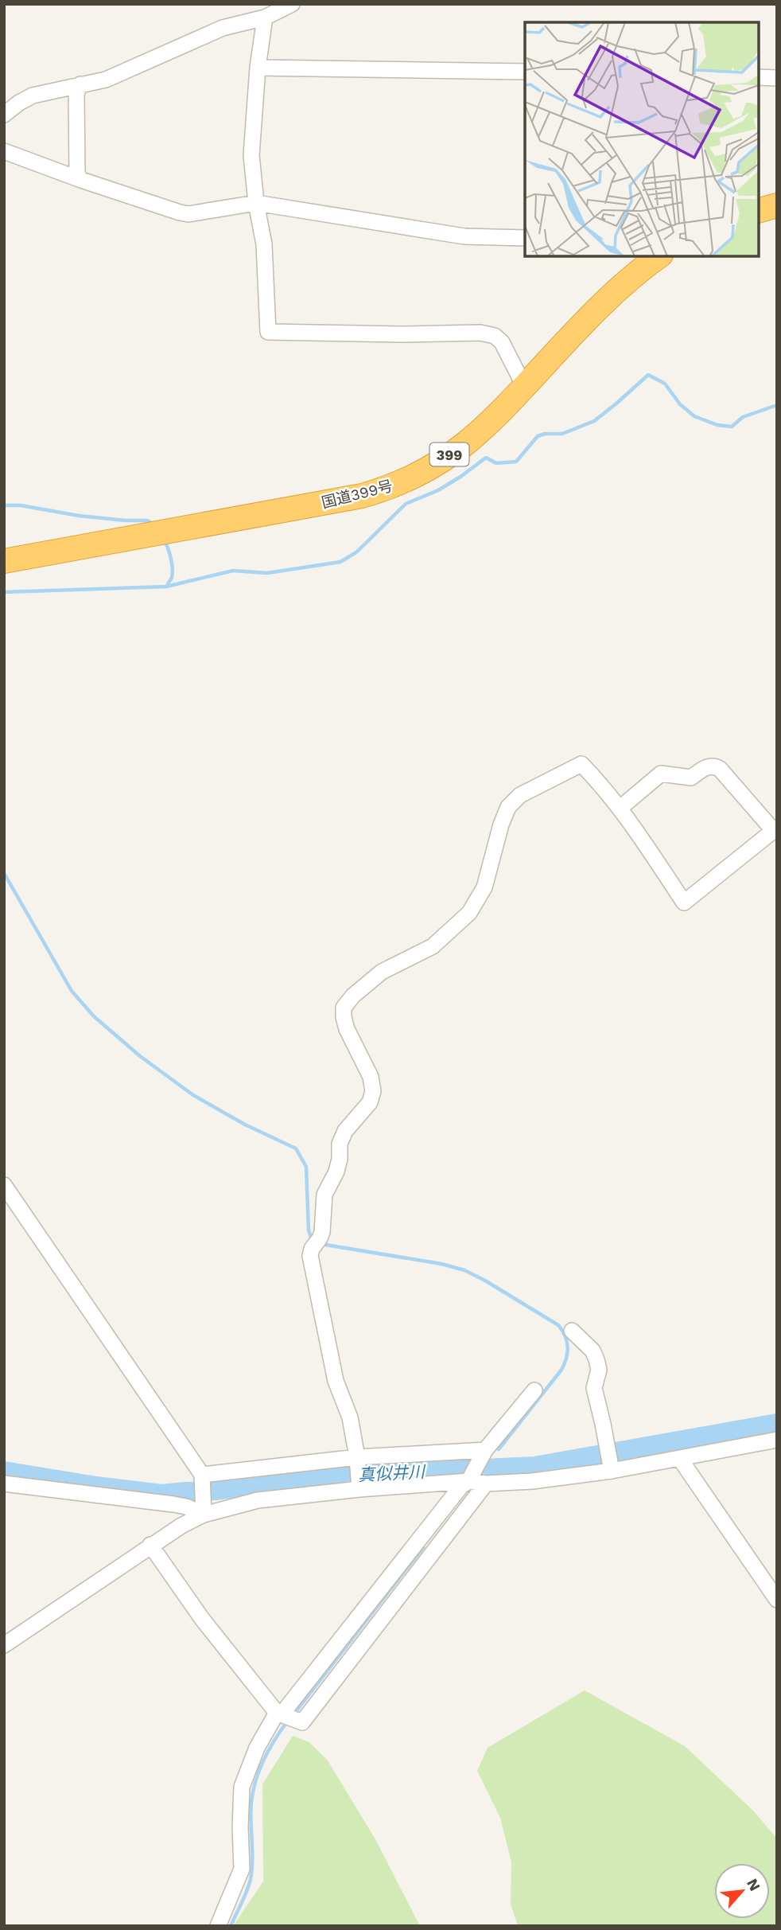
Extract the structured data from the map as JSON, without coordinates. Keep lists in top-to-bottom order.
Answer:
{
  "streets": {
    "highway": ["399", "国道399号"]
  },
  "water": ["真似井川"],
  "north": "top right"
}
